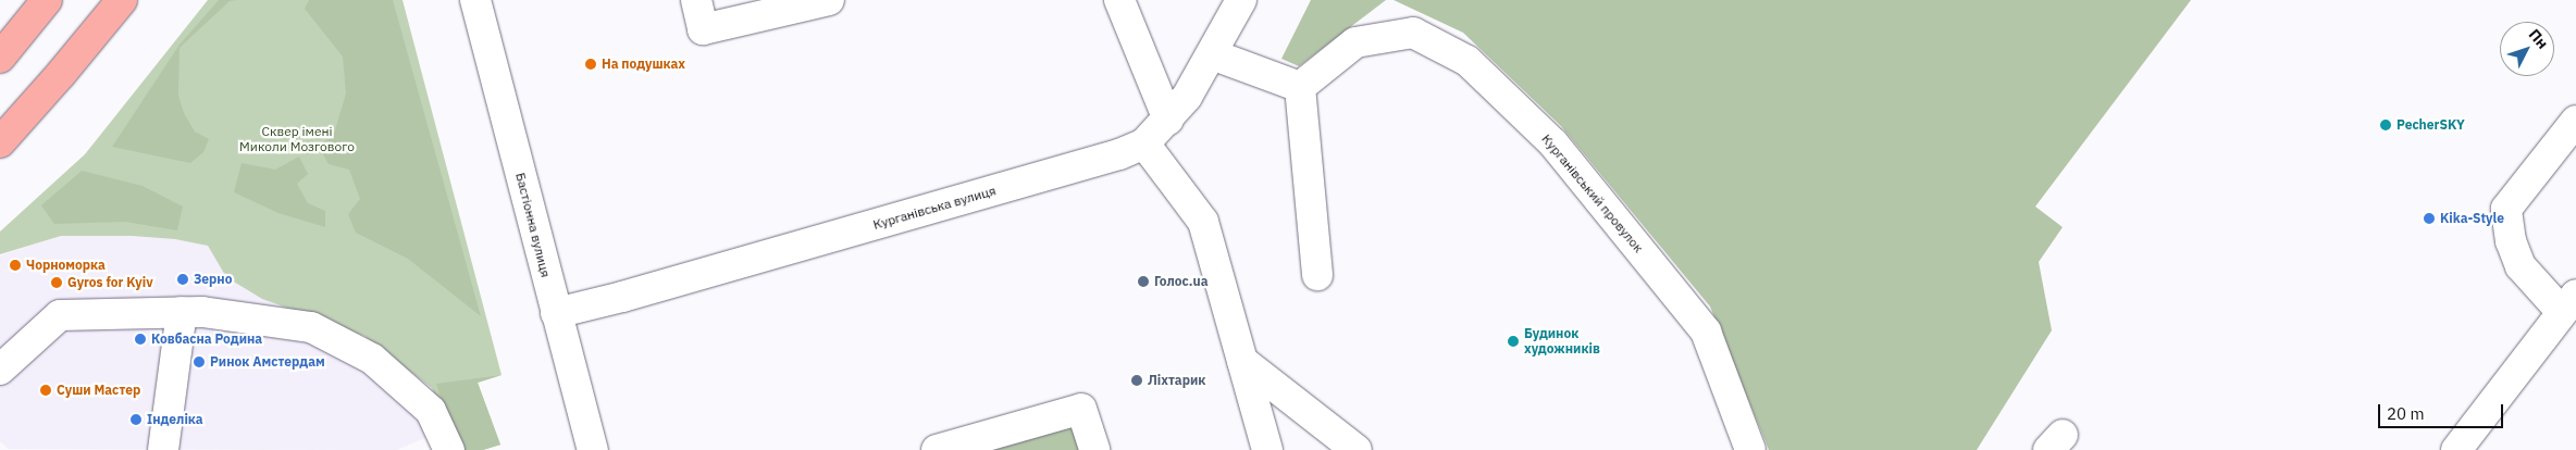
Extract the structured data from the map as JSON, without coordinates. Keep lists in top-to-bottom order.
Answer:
{
  "streets": {
    "street": ["Курганівський провулок", "Курганівська вулиця", "Бастіонна вулиця"]
  },
  "crossings": [
    ["Курганівська вулиця", "Бастіонна вулиця"]
  ],
  "parks": ["Сквер імені Миколи Мозгового"],
  "places": [
    "На подушках",
    "PecherSKY",
    "Kika-Style",
    "Чорноморка",
    "Зерно",
    "Голос.ua",
    "Gyros for Kyiv",
    "Ковбасна Родина",
    "Будинок художників",
    "Ринок Амстердам",
    "Ліхтарик",
    "Суши Мастер",
    "Інделіка"
  ],
  "scale_bar": "20 m",
  "north": "top right"
}
